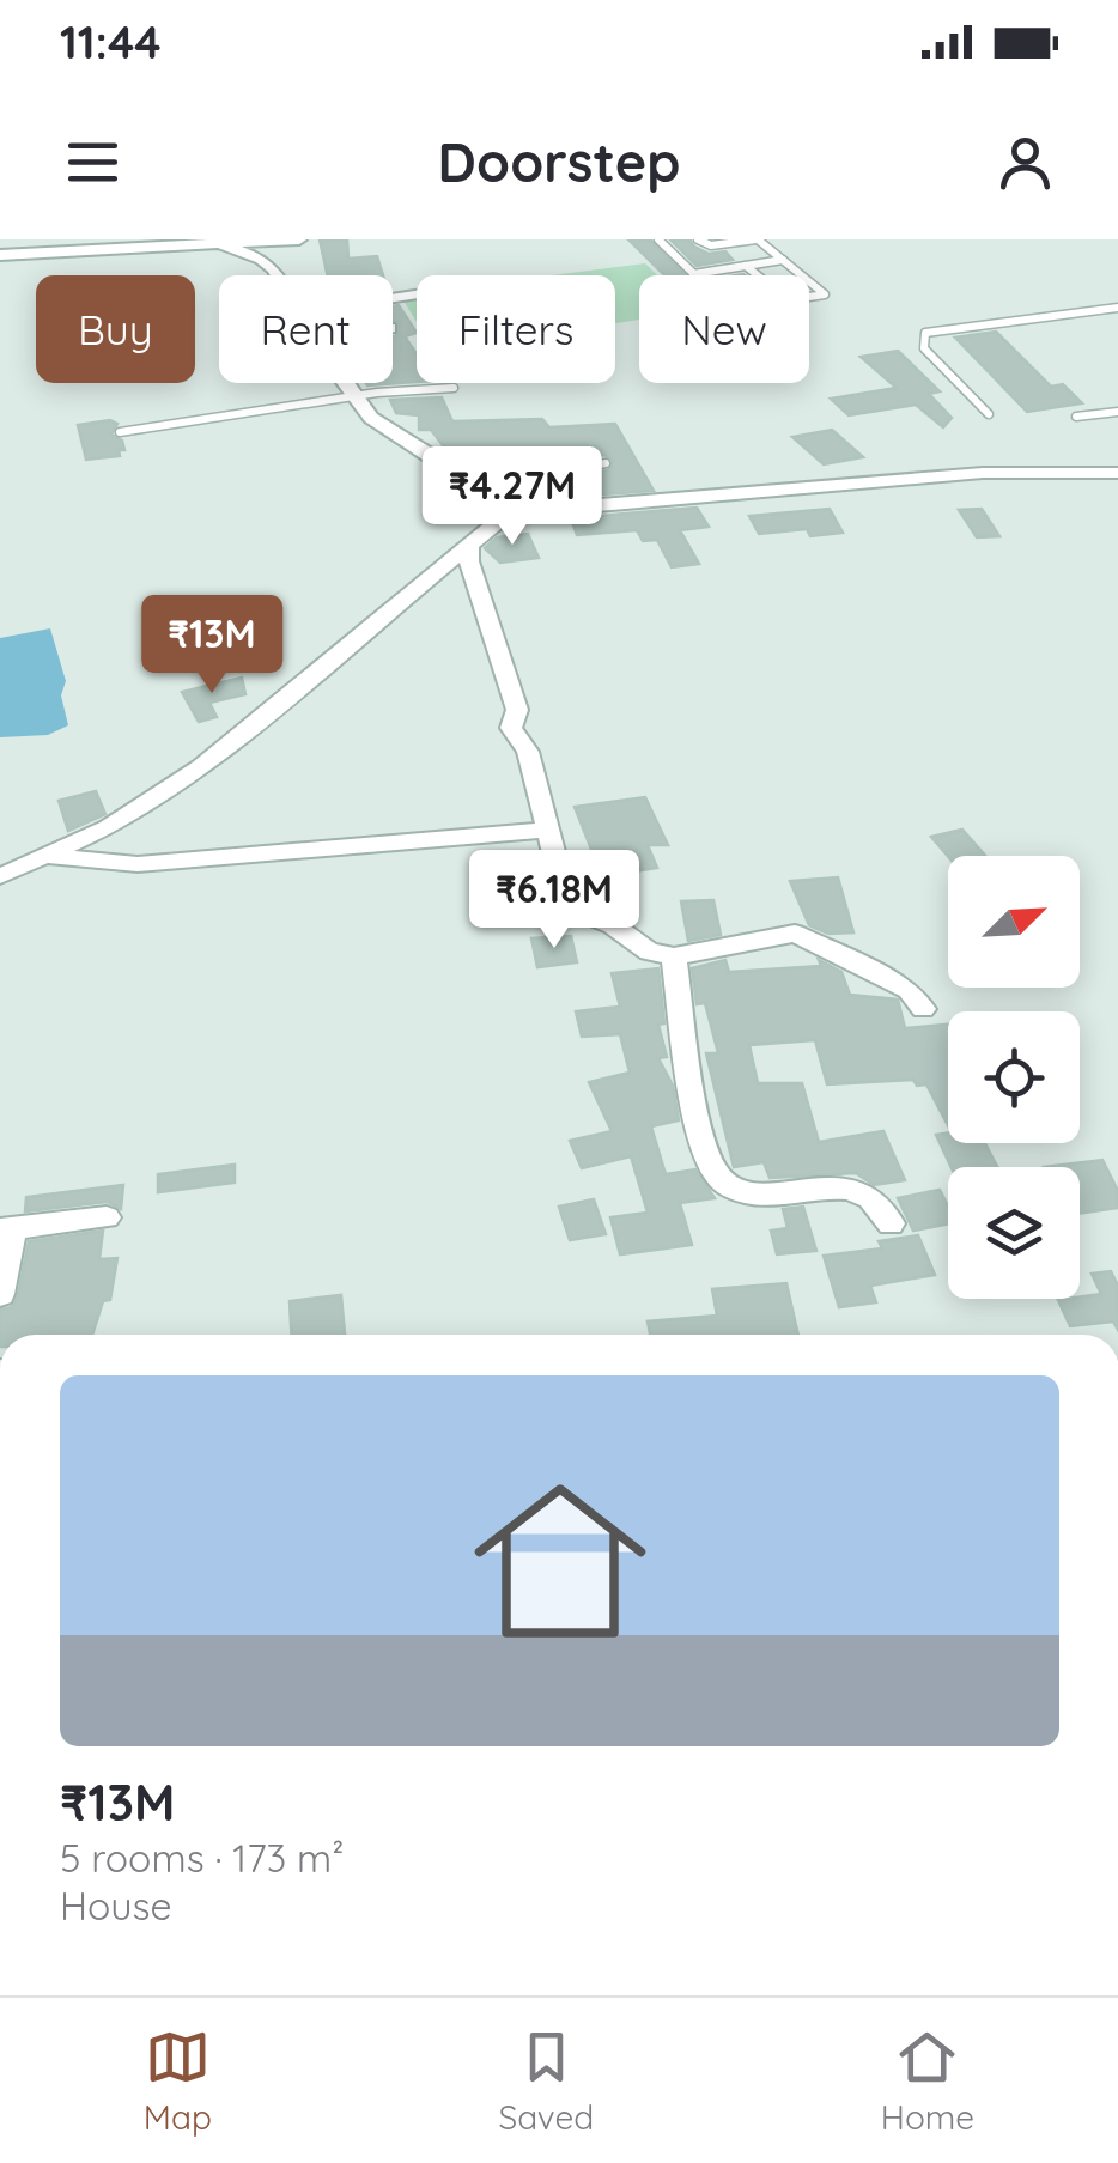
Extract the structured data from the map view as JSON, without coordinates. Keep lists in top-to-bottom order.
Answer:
{
  "north": "top right",
  "page": {
    "status": "11:44",
    "header": "Doorstep",
    "chip": [
      "Buy",
      "Rent",
      "Filters",
      "New"
    ],
    "price": ["₹4.27M", "₹13M", "₹6.18M"],
    "list": [
      {
        "name": "₹13M",
        "note": "5 rooms · 173 m² · House"
      }
    ],
    "tabs": ["Map", "Saved", "Home"]
  }
}
